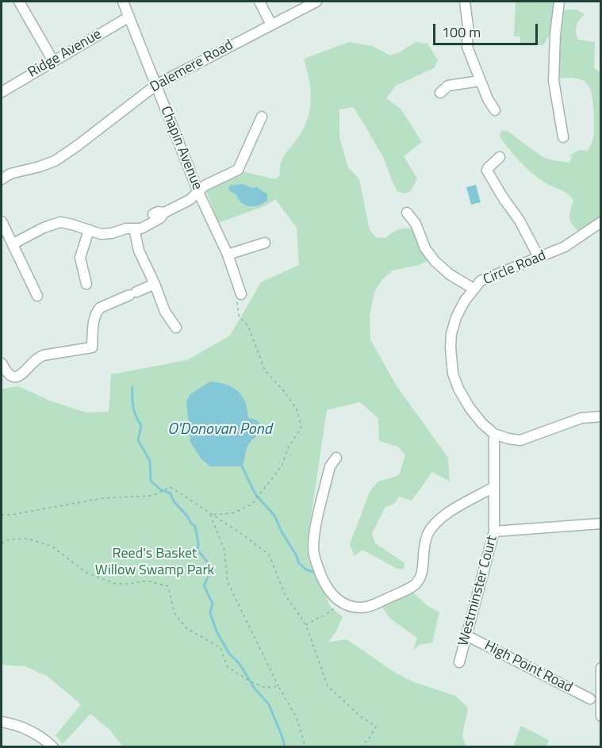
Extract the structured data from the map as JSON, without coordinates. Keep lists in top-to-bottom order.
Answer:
{
  "streets": {
    "street": [
      "Ridge Avenue",
      "Dalemere Road",
      "Chapin Avenue",
      "Circle Road",
      "Westminster Court",
      "High Point Road"
    ]
  },
  "crossings": [
    ["Ridge Avenue", "Chapin Avenue"],
    ["Dalemere Road", "Chapin Avenue"],
    ["Circle Road", "Westminster Court"],
    ["Westminster Court", "High Point Road"]
  ],
  "water": ["O'Donovan Pond"],
  "parks": ["Reed's Basket Willow Swamp Park"],
  "scale_bar": "100 m"
}
